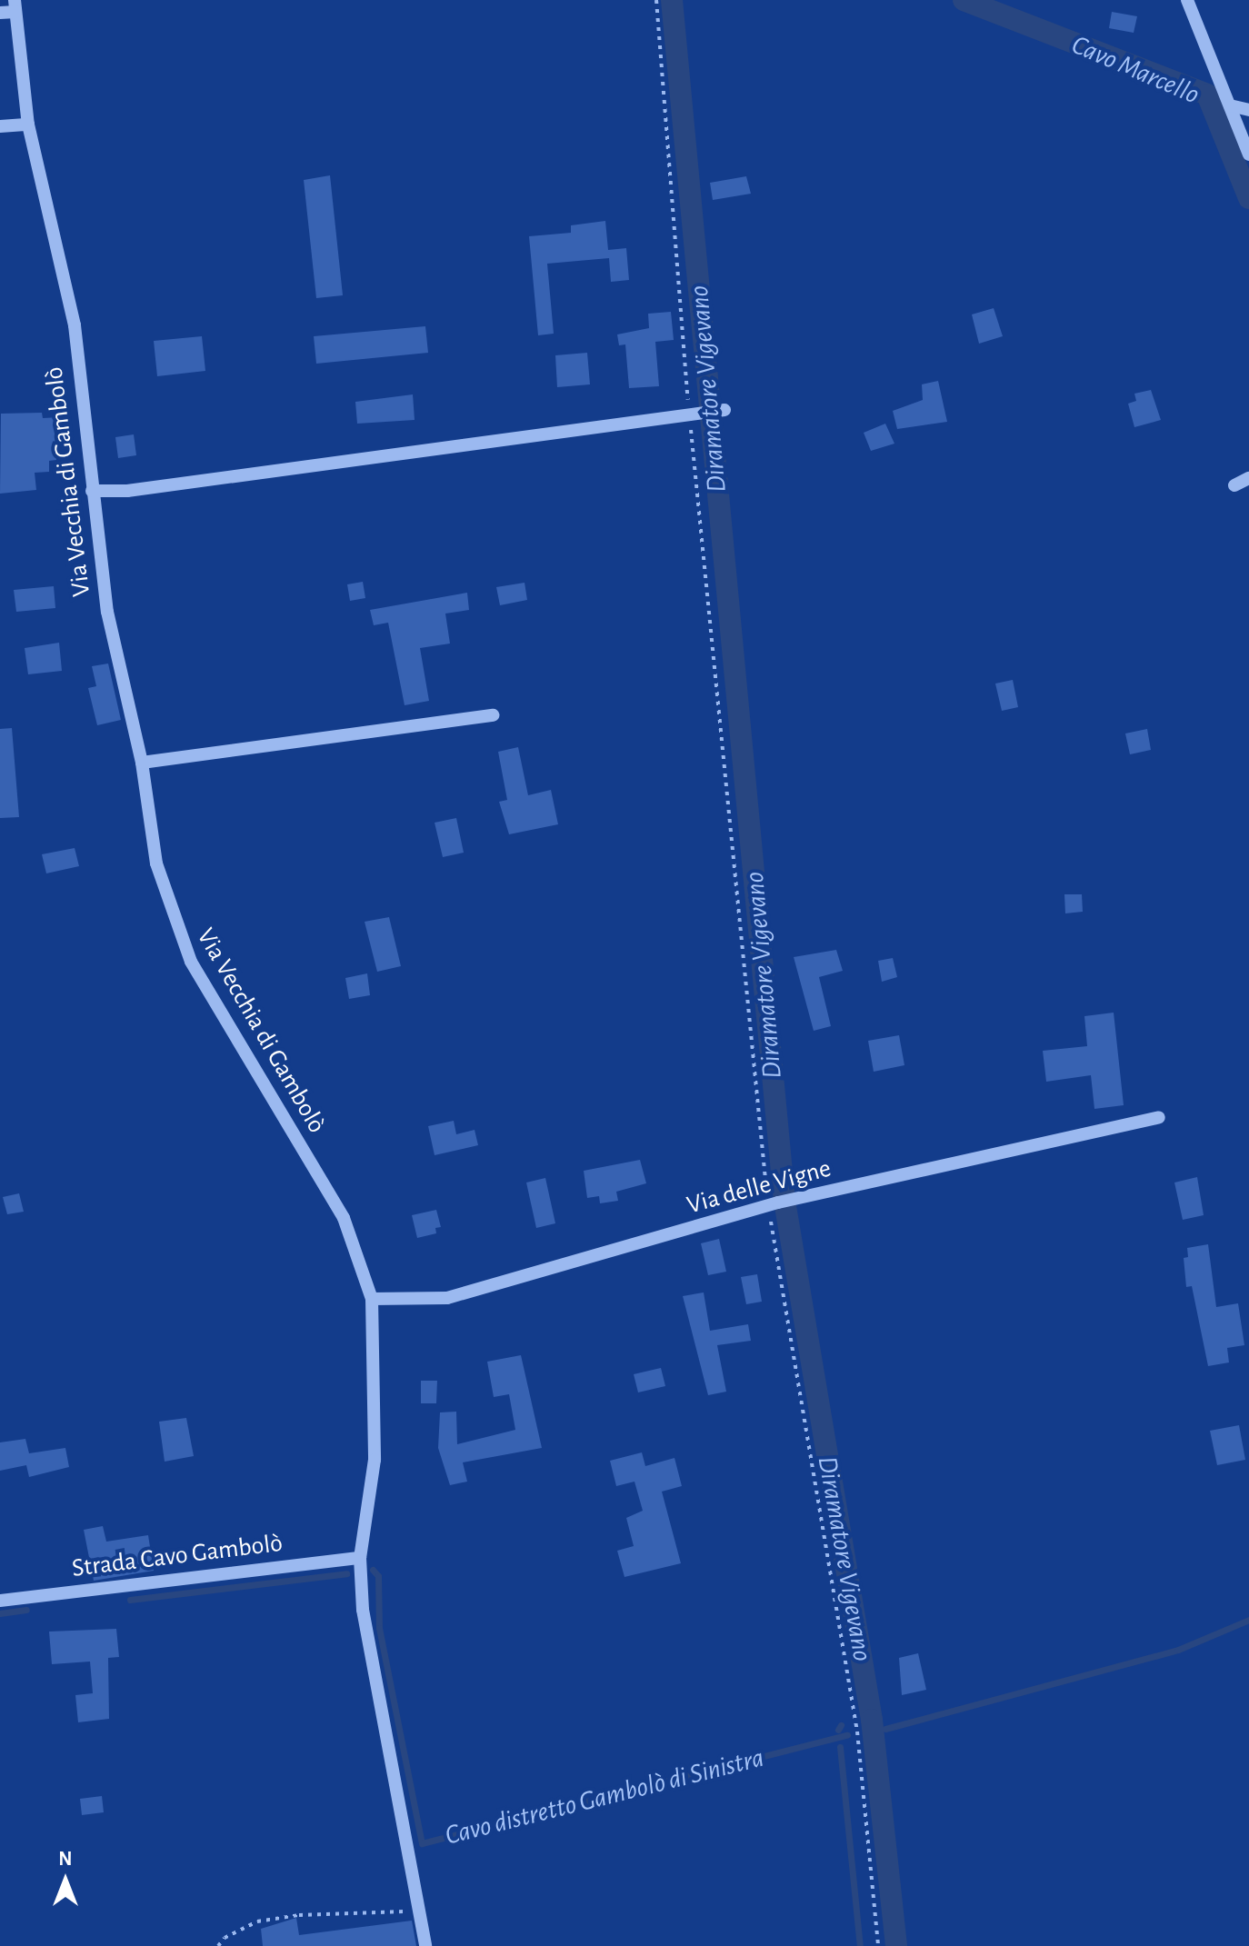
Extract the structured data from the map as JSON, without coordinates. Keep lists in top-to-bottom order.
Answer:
{
  "streets": {
    "street": ["Via Vecchia di Gambolò", "Via delle Vigne", "Strada Cavo Gambolò"]
  },
  "crossings": [
    ["Via Vecchia di Gambolò", "Via delle Vigne"],
    ["Via Vecchia di Gambolò", "Strada Cavo Gambolò"]
  ],
  "water": ["Cavo Marcello", "Diramatore Vigevano", "Cavo distretto Gambolò di Sinistra"],
  "north": "top"
}
